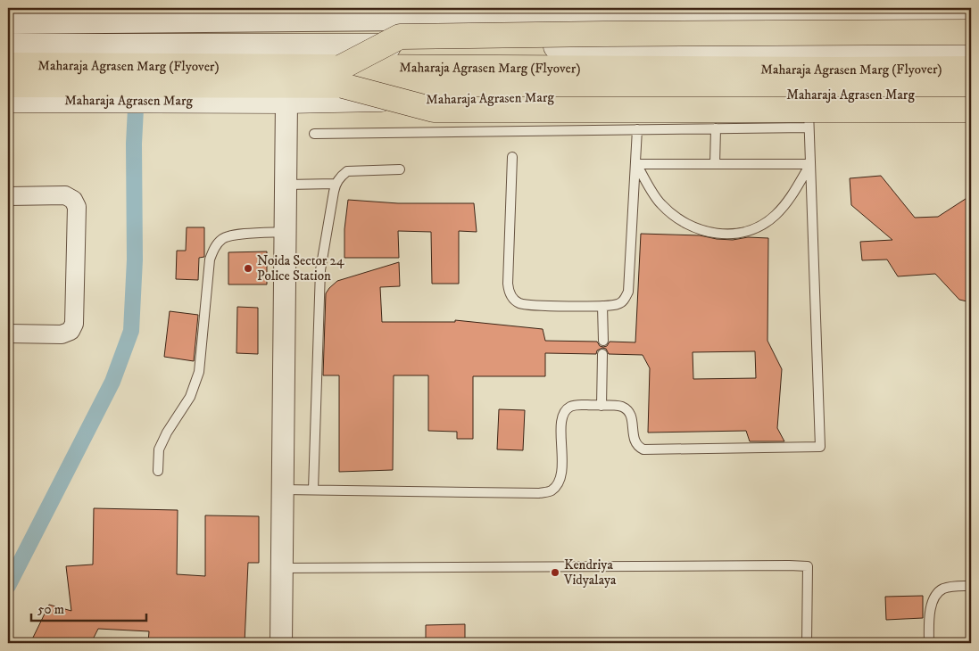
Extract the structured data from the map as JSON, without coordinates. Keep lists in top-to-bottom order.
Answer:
{
  "streets": {
    "main road": ["Maharaja Agrasen Marg (Flyover)", "Maharaja Agrasen Marg"]
  },
  "places": ["Noida Sector 24 Police Station", "Kendriya Vidyalaya"],
  "scale_bar": "50 m"
}
